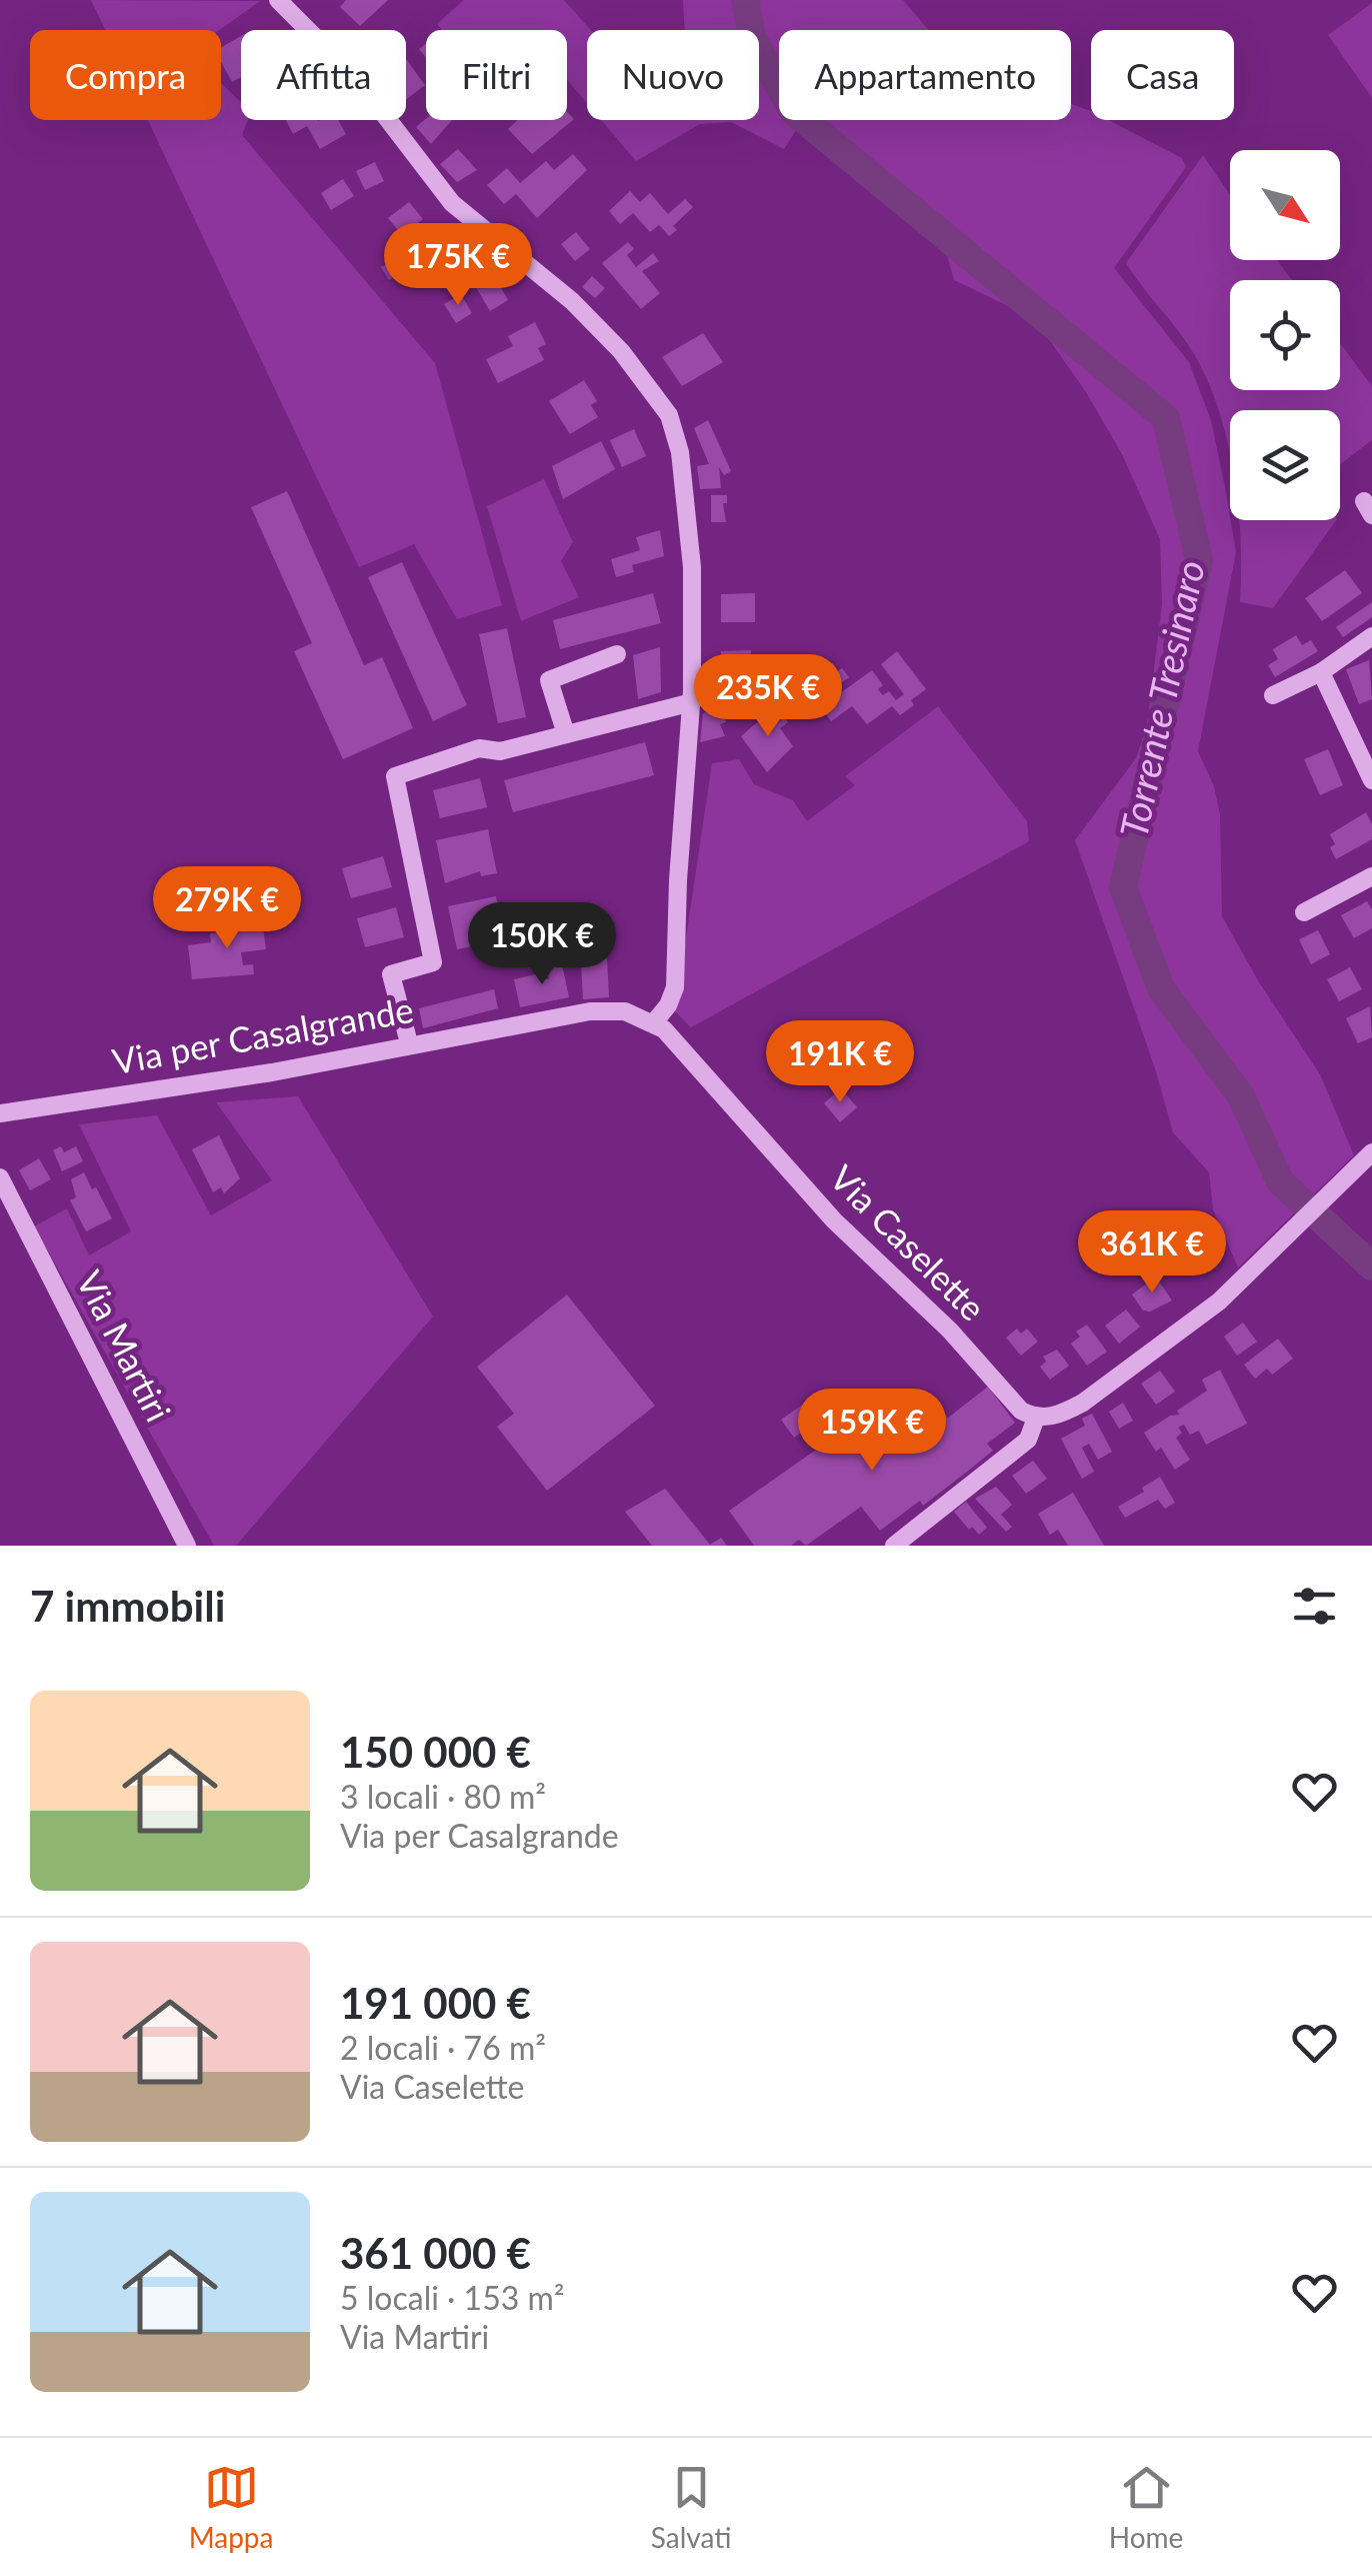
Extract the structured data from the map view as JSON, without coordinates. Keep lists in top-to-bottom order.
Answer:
{
  "streets": {
    "street": ["Via per Casalgrande", "Via Caselette", "Via Martiri"]
  },
  "crossings": [
    ["Via per Casalgrande", "Via Caselette"]
  ],
  "water": ["Torrente Tresinaro"],
  "north": "bottom right",
  "page": {
    "chip": [
      "Compra",
      "Affitta",
      "Filtri",
      "Nuovo",
      "Appartamento",
      "Casa"
    ],
    "price": [
      "175K €",
      "235K €",
      "279K €",
      "150K €",
      "191K €",
      "361K €",
      "159K €"
    ],
    "heading": "7 immobili",
    "list": [
      {
        "name": "150 000 €",
        "note": "3 locali · 80 m² · Via per Casalgrande"
      },
      {
        "name": "191 000 €",
        "note": "2 locali · 76 m² · Via Caselette"
      },
      {
        "name": "361 000 €",
        "note": "5 locali · 153 m² · Via Martiri"
      }
    ],
    "tabs": ["Mappa", "Salvati", "Home"]
  }
}
